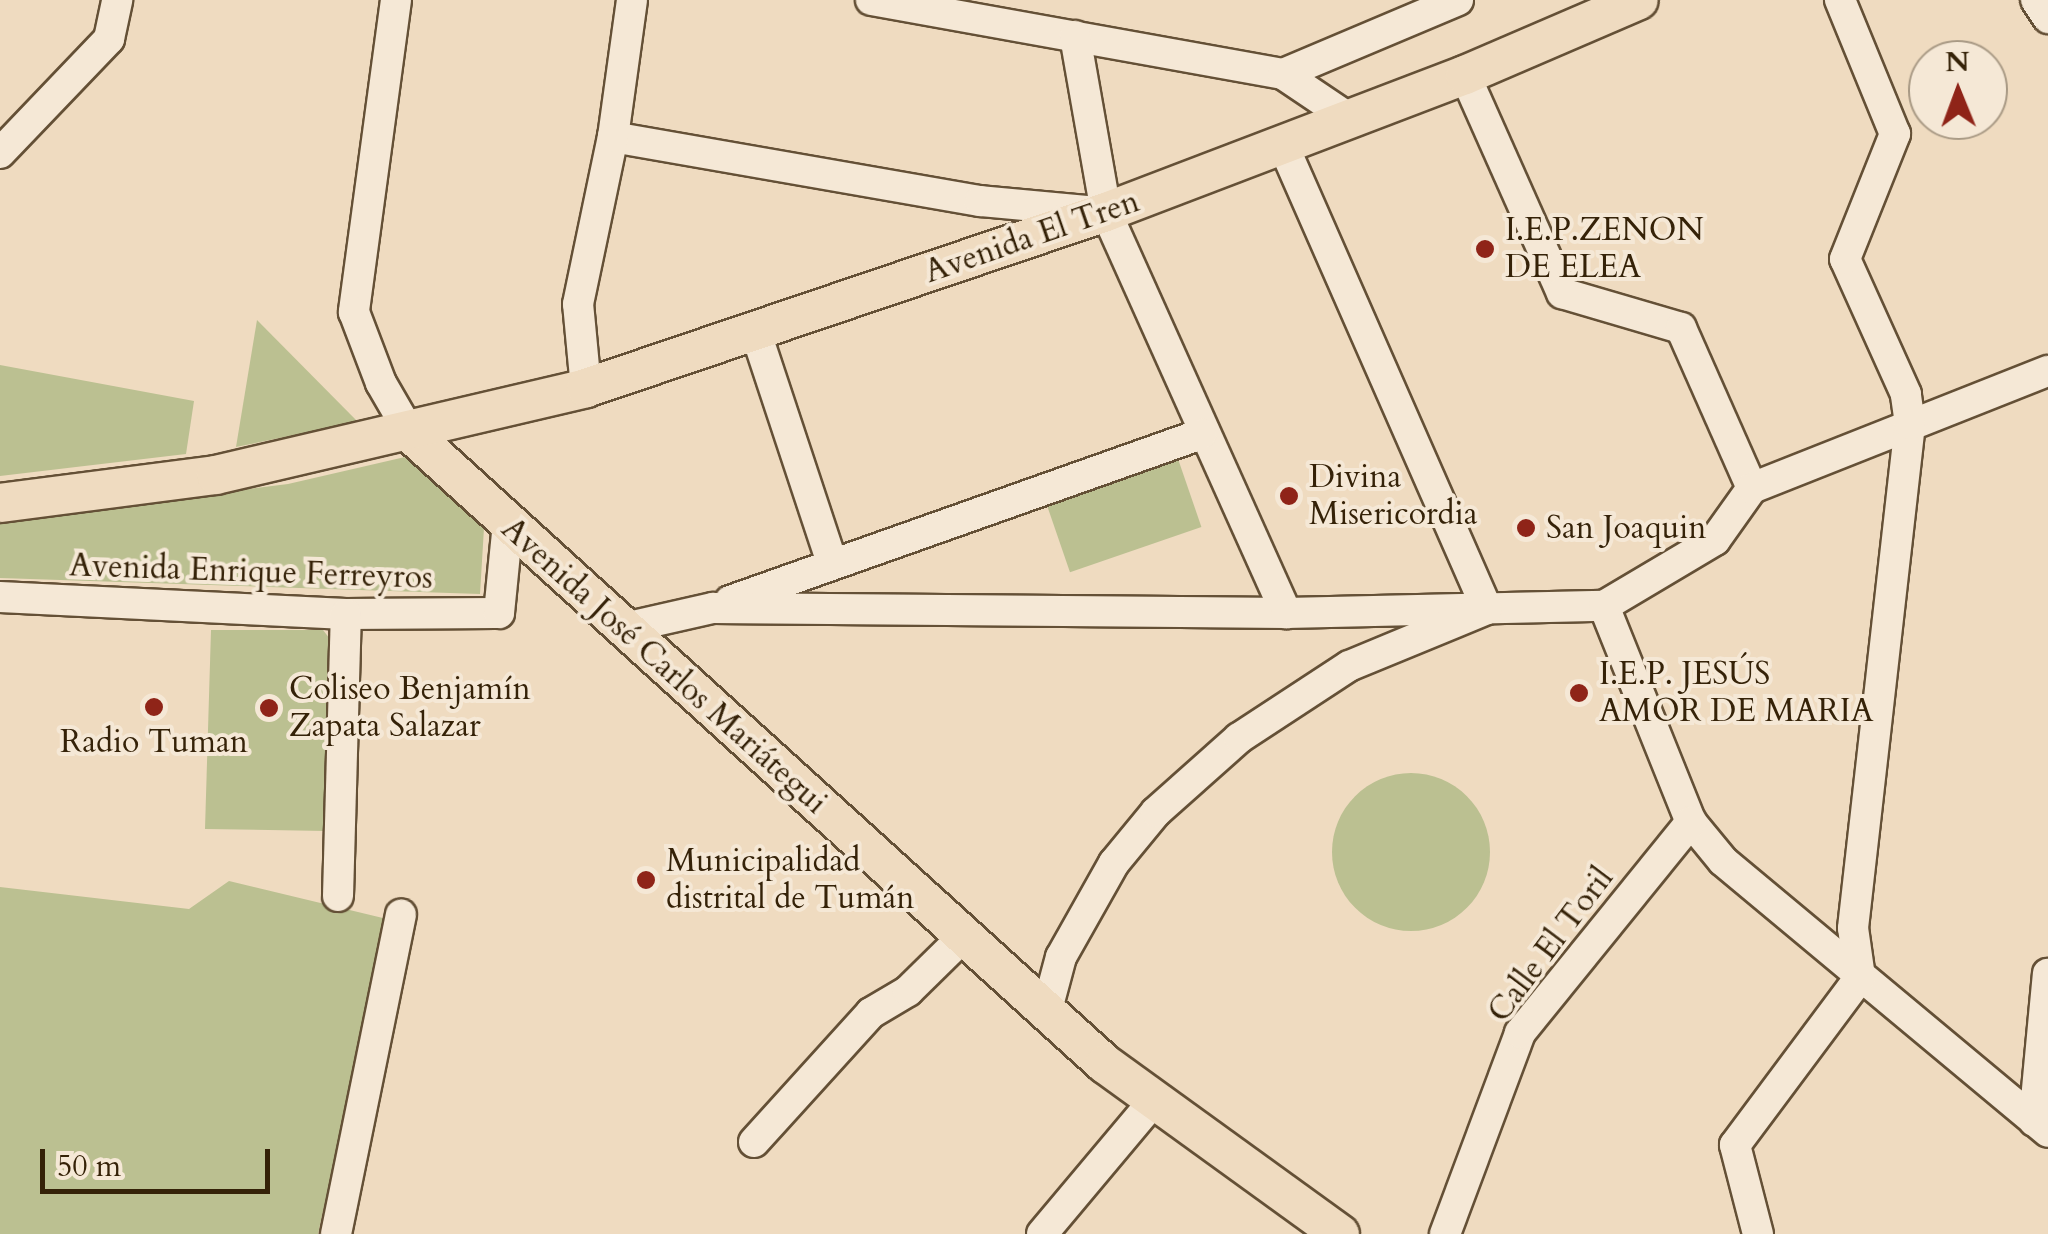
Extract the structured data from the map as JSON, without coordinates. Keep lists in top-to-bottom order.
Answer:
{
  "streets": {
    "main road": ["Avenida El Tren", "Avenida José Carlos Mariátegui"],
    "street": ["Avenida Enrique Ferreyros", "Calle El Toril"]
  },
  "crossings": [
    ["Avenida El Tren", "Avenida José Carlos Mariátegui"],
    ["Avenida Enrique Ferreyros", "Avenida José Carlos Mariátegui"]
  ],
  "places": [
    "I.E.P.ZENON DE ELEA",
    "Divina Misericordia",
    "San Joaquin",
    "I.E.P. JESÚS AMOR DE MARIA",
    "Radio Tuman",
    "Coliseo Benjamín Zapata Salazar",
    "Municipalidad distrital de Tumán"
  ],
  "scale_bar": "50 m",
  "north": "top"
}
